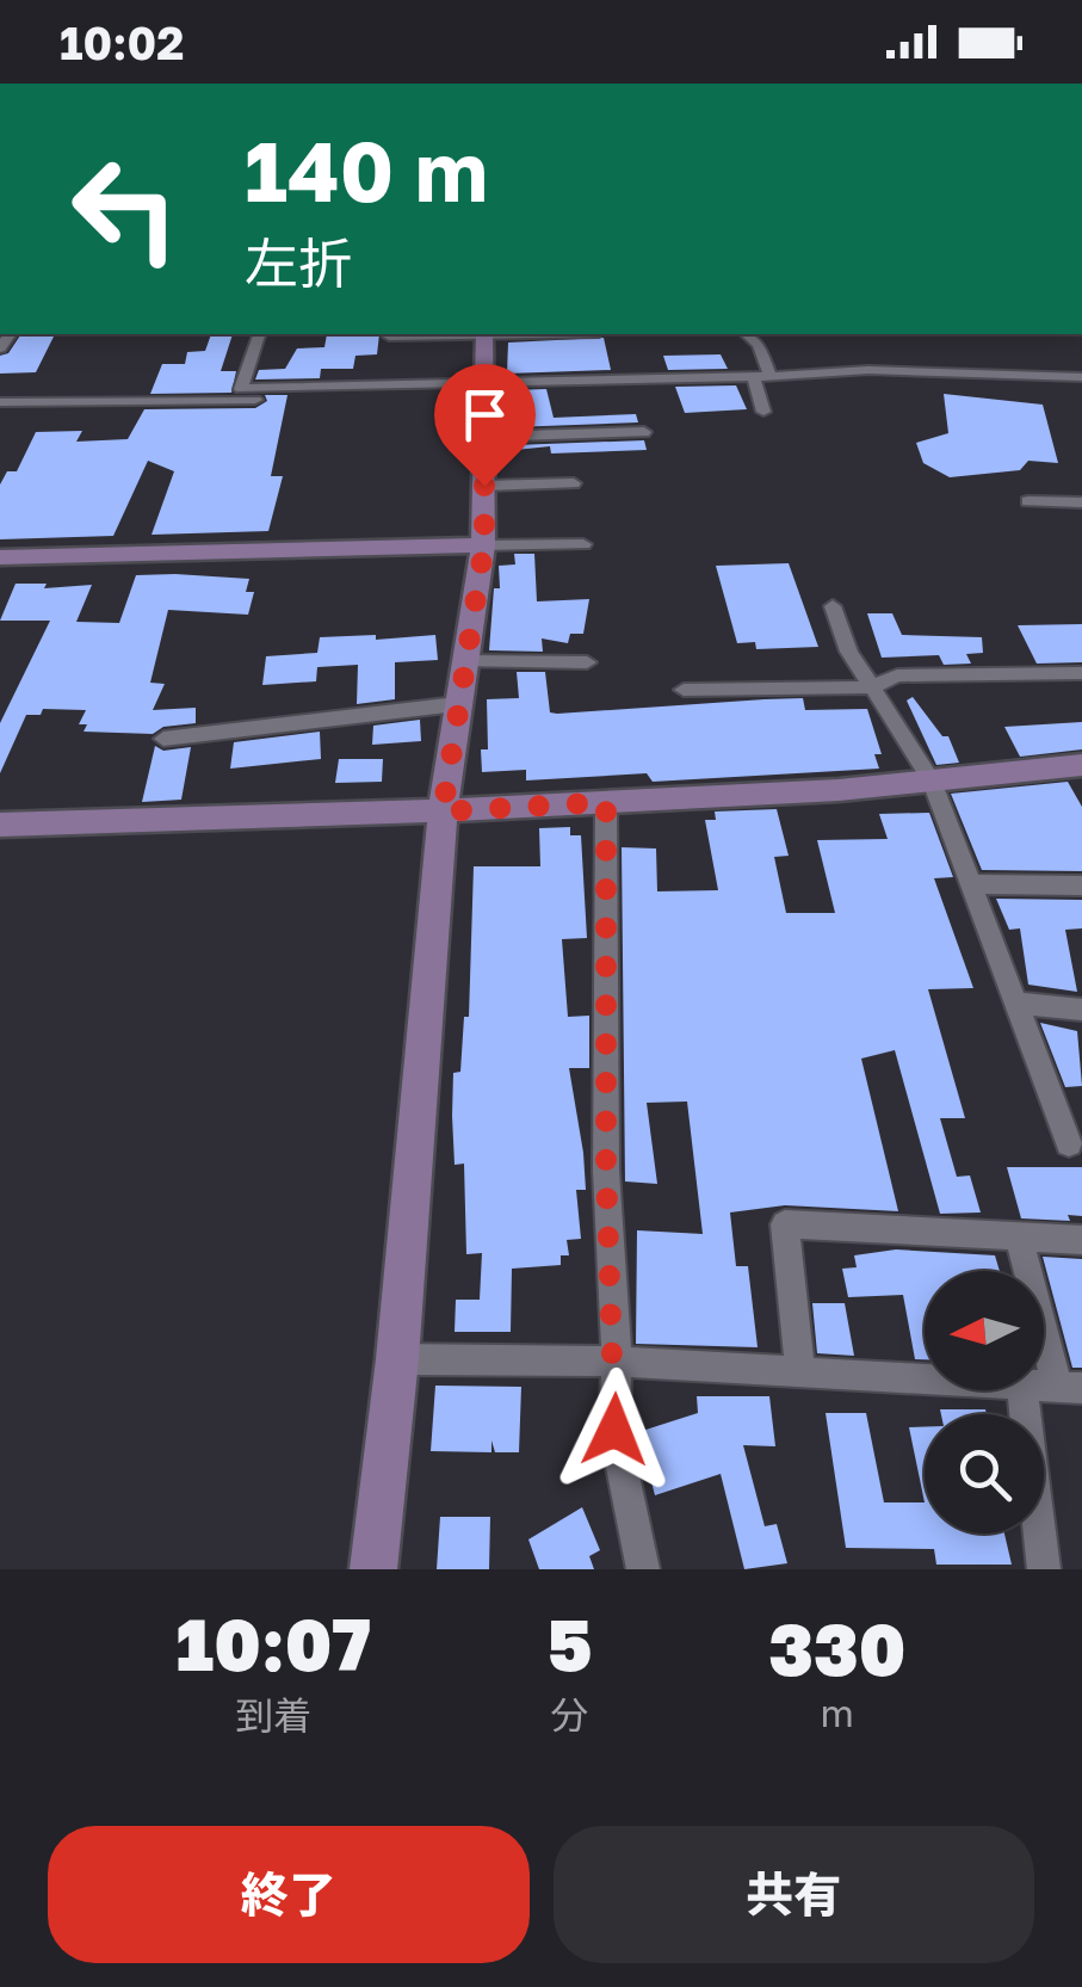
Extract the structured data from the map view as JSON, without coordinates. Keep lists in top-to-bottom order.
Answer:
{
  "north": "left",
  "page": {
    "status": "10:02",
    "turn": ["140 m", "左折"],
    "eta": [
      "10:07",
      "到着",
      "5",
      "分",
      "330",
      "m"
    ],
    "buttons": ["終了", "共有"]
  }
}
